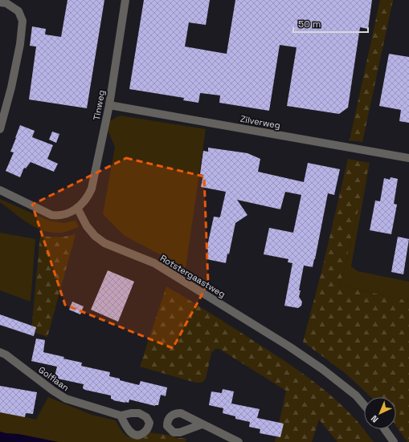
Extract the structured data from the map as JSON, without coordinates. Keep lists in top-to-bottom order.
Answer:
{
  "streets": {
    "street": [
      "Tinweg",
      "Zilverweg",
      "Rotstergaastweg",
      "Golflaan"
    ]
  },
  "crossings": [
    ["Tinweg", "Zilverweg"],
    ["Tinweg", "Rotstergaastweg"]
  ],
  "scale_bar": "50 m",
  "north": "bottom left"
}
